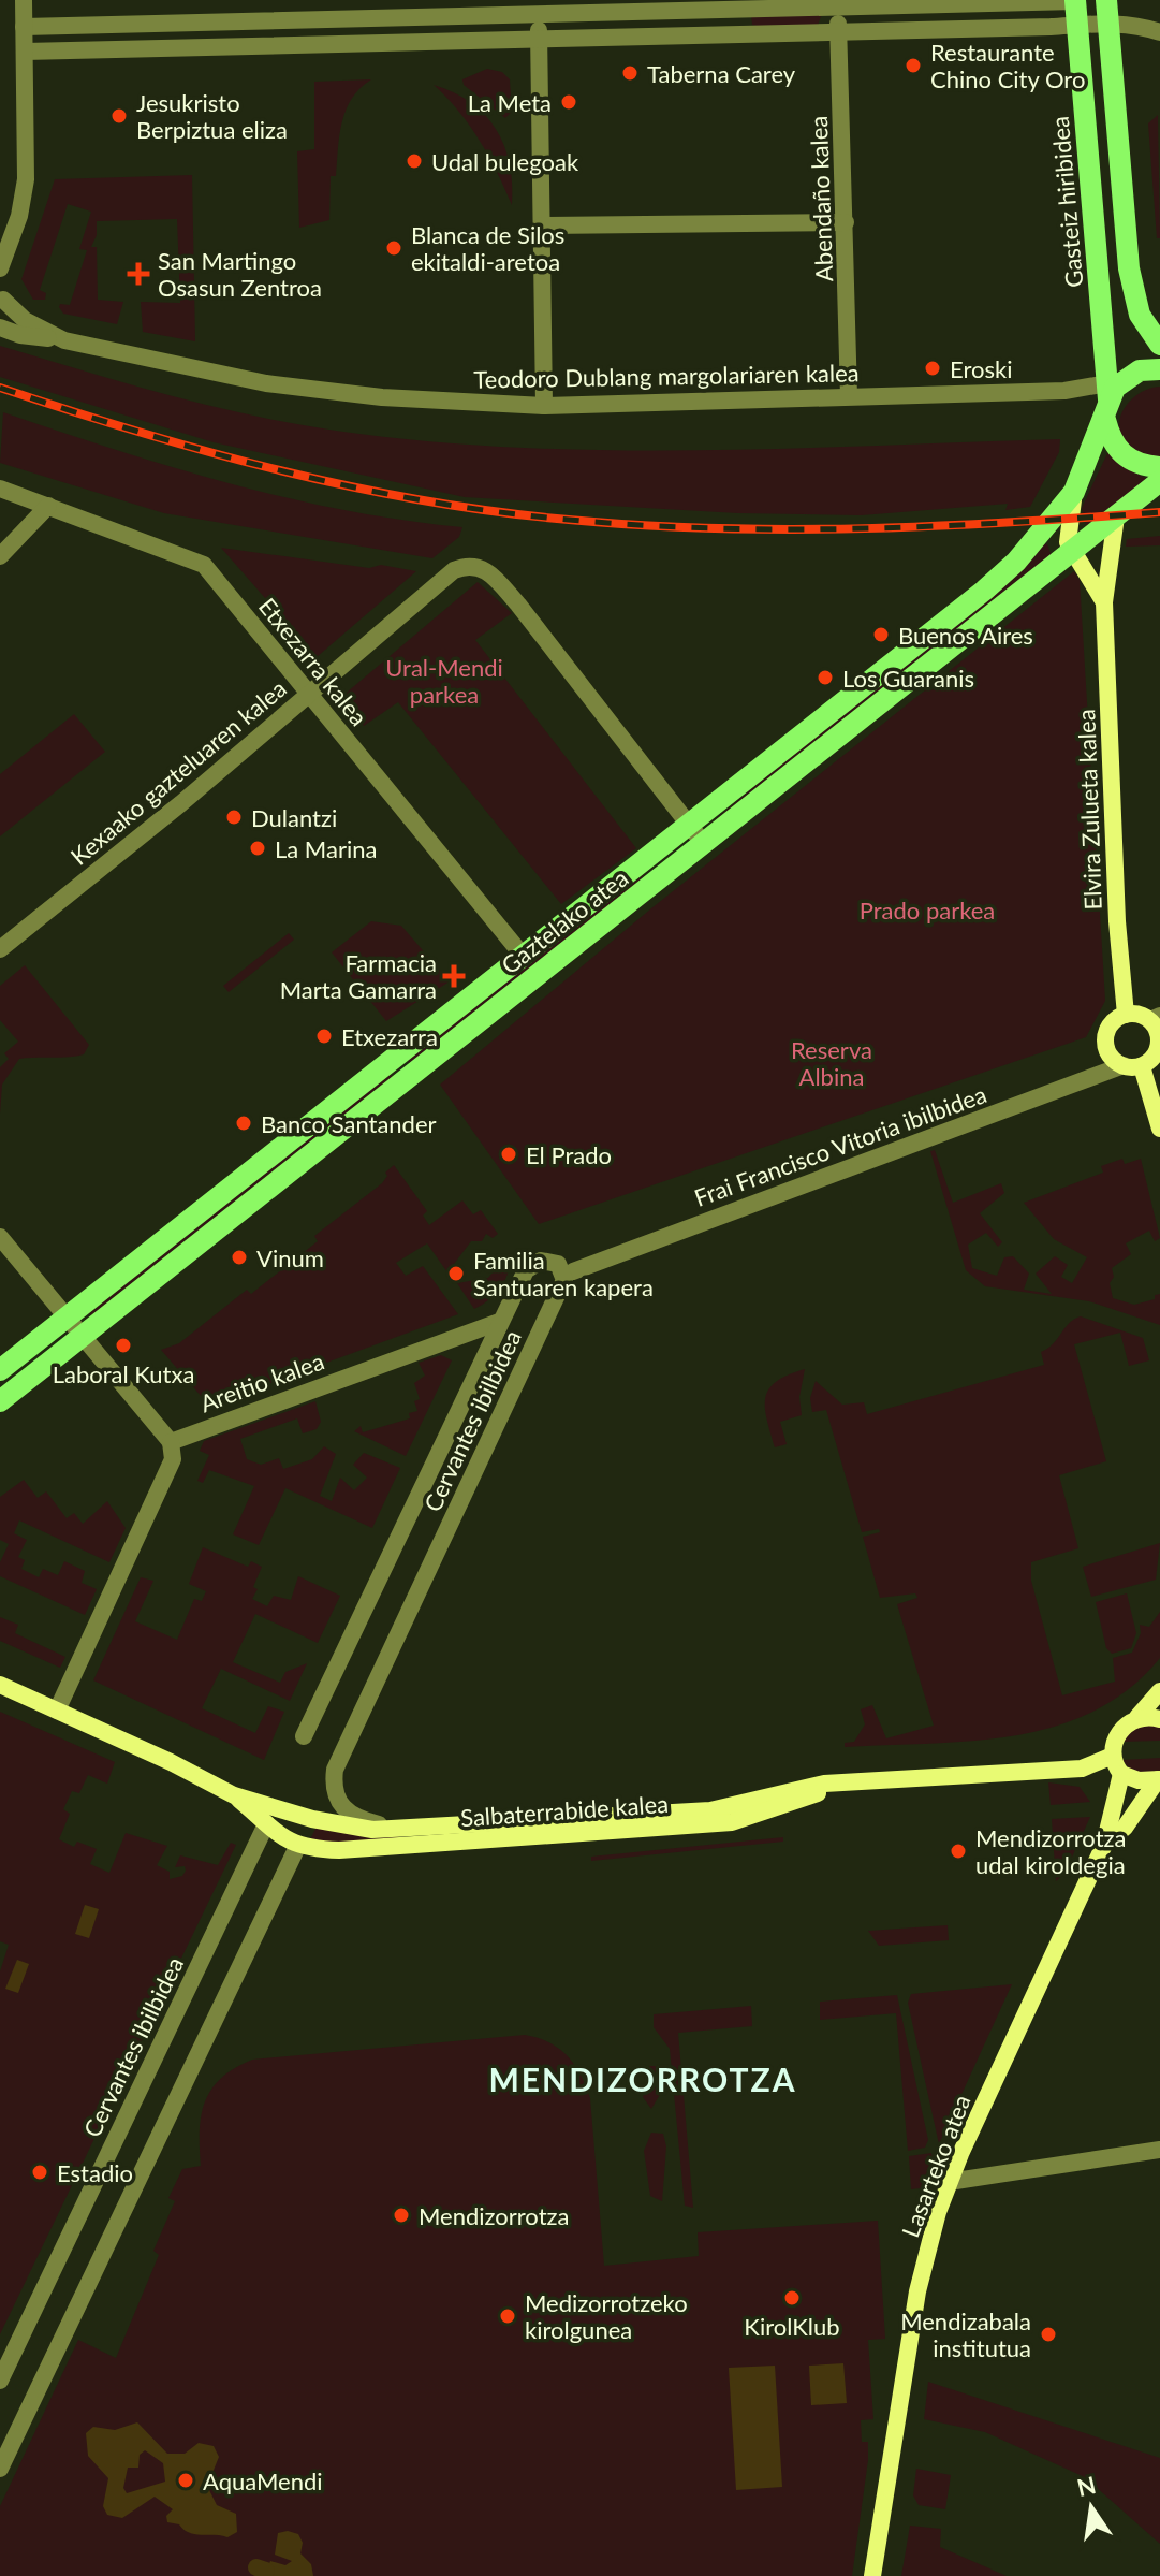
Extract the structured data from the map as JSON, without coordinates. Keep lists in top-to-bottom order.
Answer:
{
  "streets": {
    "main road": ["Gasteiz hiribidea", "Gaztelako atea"],
    "street": [
      "Abendaño kalea",
      "Teodoro Dublang margolariaren kalea",
      "Etxezarra kalea",
      "Kexaako gazteluaren kalea",
      "Elvira Zulueta kalea",
      "Frai Francisco Vitoria ibilbidea",
      "Areitio kalea",
      "Cervantes ibilbidea",
      "Salbaterrabide kalea",
      "Lasarteko atea"
    ]
  },
  "crossings": [
    ["Abendaño kalea", "Teodoro Dublang margolariaren kalea"],
    ["Gasteiz hiribidea", "Teodoro Dublang margolariaren kalea"],
    ["Gasteiz hiribidea", "Gaztelako atea"],
    ["Teodoro Dublang margolariaren kalea", "Gaztelako atea"],
    ["Etxezarra kalea", "Kexaako gazteluaren kalea"],
    ["Etxezarra kalea", "Gaztelako atea"],
    ["Kexaako gazteluaren kalea", "Gaztelako atea"],
    ["Elvira Zulueta kalea", "Gaztelako atea"],
    ["Elvira Zulueta kalea", "Frai Francisco Vitoria ibilbidea"],
    ["Areitio kalea", "Cervantes ibilbidea"],
    ["Cervantes ibilbidea", "Salbaterrabide kalea"],
    ["Salbaterrabide kalea", "Lasarteko atea"]
  ],
  "districts": ["MENDIZORROTZA"],
  "parks": ["Ural-Mendi parkea", "Prado parkea", "Reserva Albina"],
  "places": {
    "other": [
      "Restaurante Chino City Oro",
      "Taberna Carey",
      "La Meta",
      "Jesukristo Berpiztua eliza",
      "Udal bulegoak",
      "Blanca de Silos ekitaldi-aretoa",
      "Eroski",
      "Buenos Aires",
      "Los Guaranis",
      "Dulantzi",
      "La Marina",
      "Etxezarra",
      "Banco Santander",
      "El Prado",
      "Vinum",
      "Familia Santuaren kapera",
      "Laboral Kutxa",
      "Mendizorrotza udal kiroldegia",
      "Estadio",
      "Mendizorrotza",
      "KirolKlub",
      "Medizorrotzeko kirolgunea",
      "Mendizabala institutua",
      "AquaMendi"
    ],
    "health": ["San Martingo Osasun Zentroa", "Farmacia Marta Gamarra"]
  },
  "north": "top"
}
